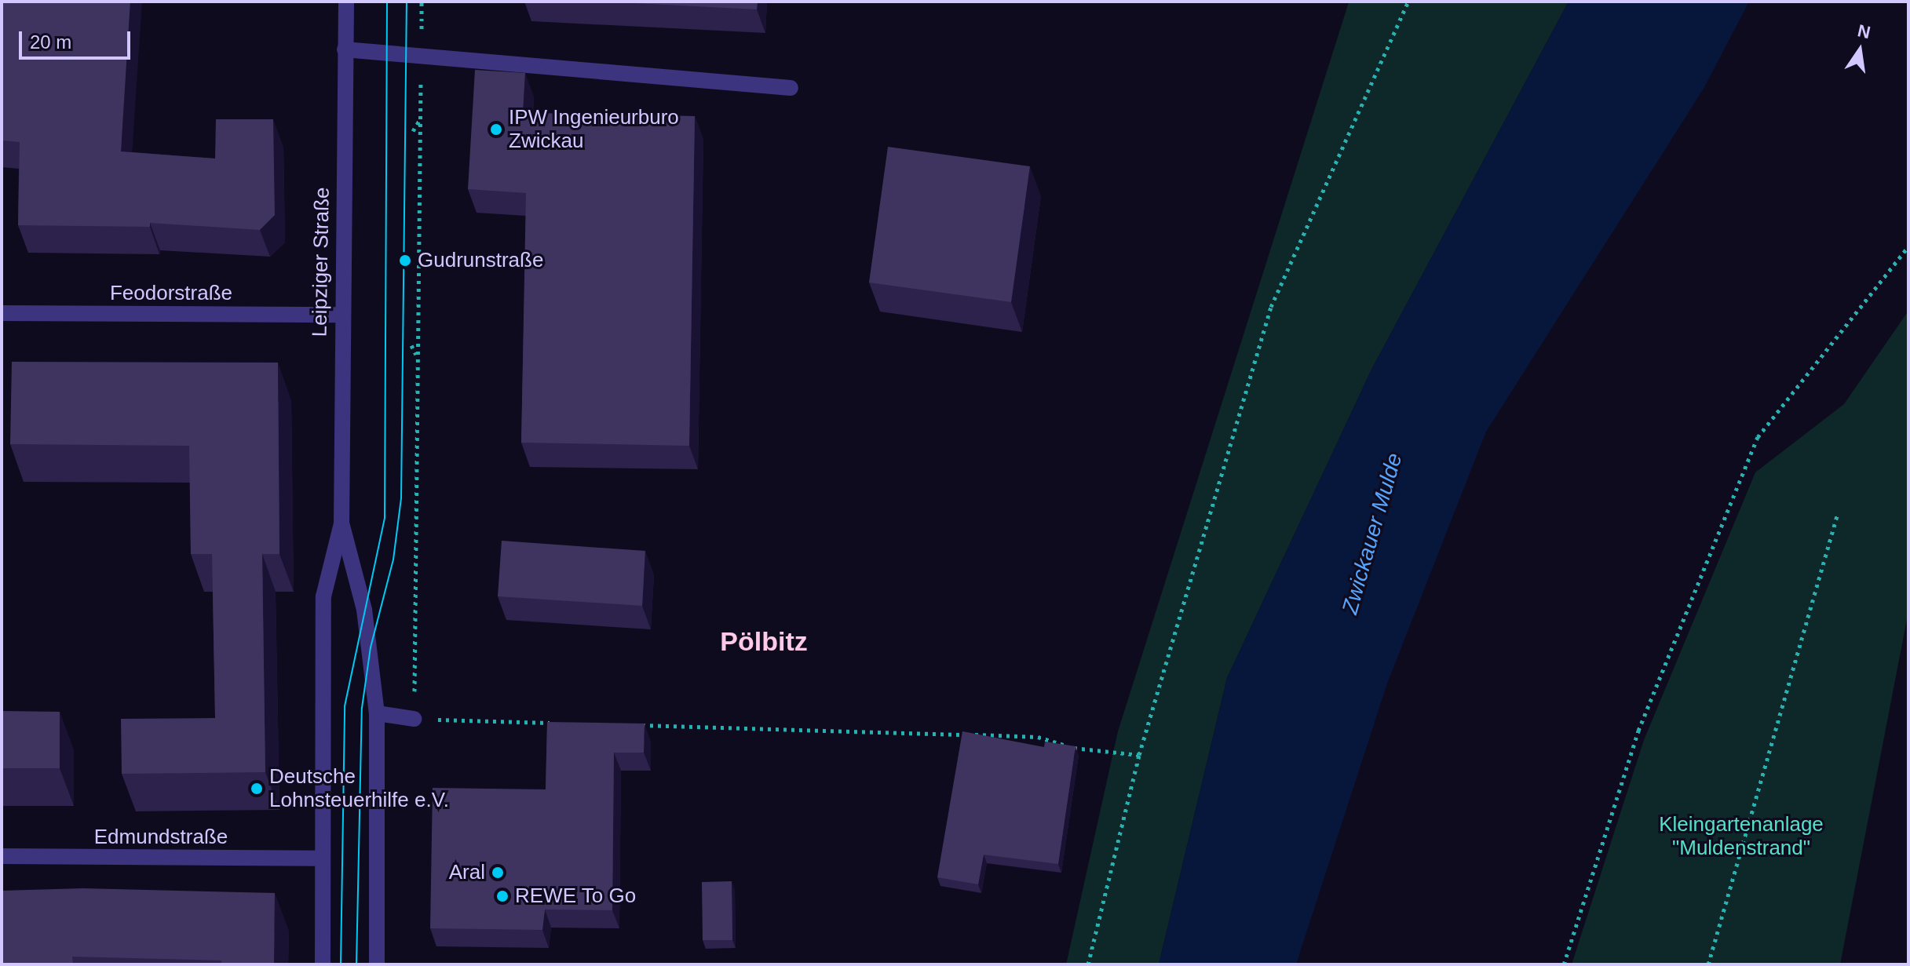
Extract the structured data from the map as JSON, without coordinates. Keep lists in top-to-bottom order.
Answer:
{
  "streets": {
    "street": ["Leipziger Straße", "Feodorstraße", "Edmundstraße"]
  },
  "crossings": [
    ["Leipziger Straße", "Feodorstraße"],
    ["Leipziger Straße", "Edmundstraße"]
  ],
  "districts": ["Pölbitz"],
  "water": ["Zwickauer Mulde"],
  "parks": ["Kleingartenanlage \"Muldenstrand\""],
  "places": [
    "IPW Ingenieurburo Zwickau",
    "Gudrunstraße",
    "Deutsche Lohnsteuerhilfe e.V.",
    "Aral",
    "REWE To Go"
  ],
  "scale_bar": "20 m",
  "north": "top"
}
